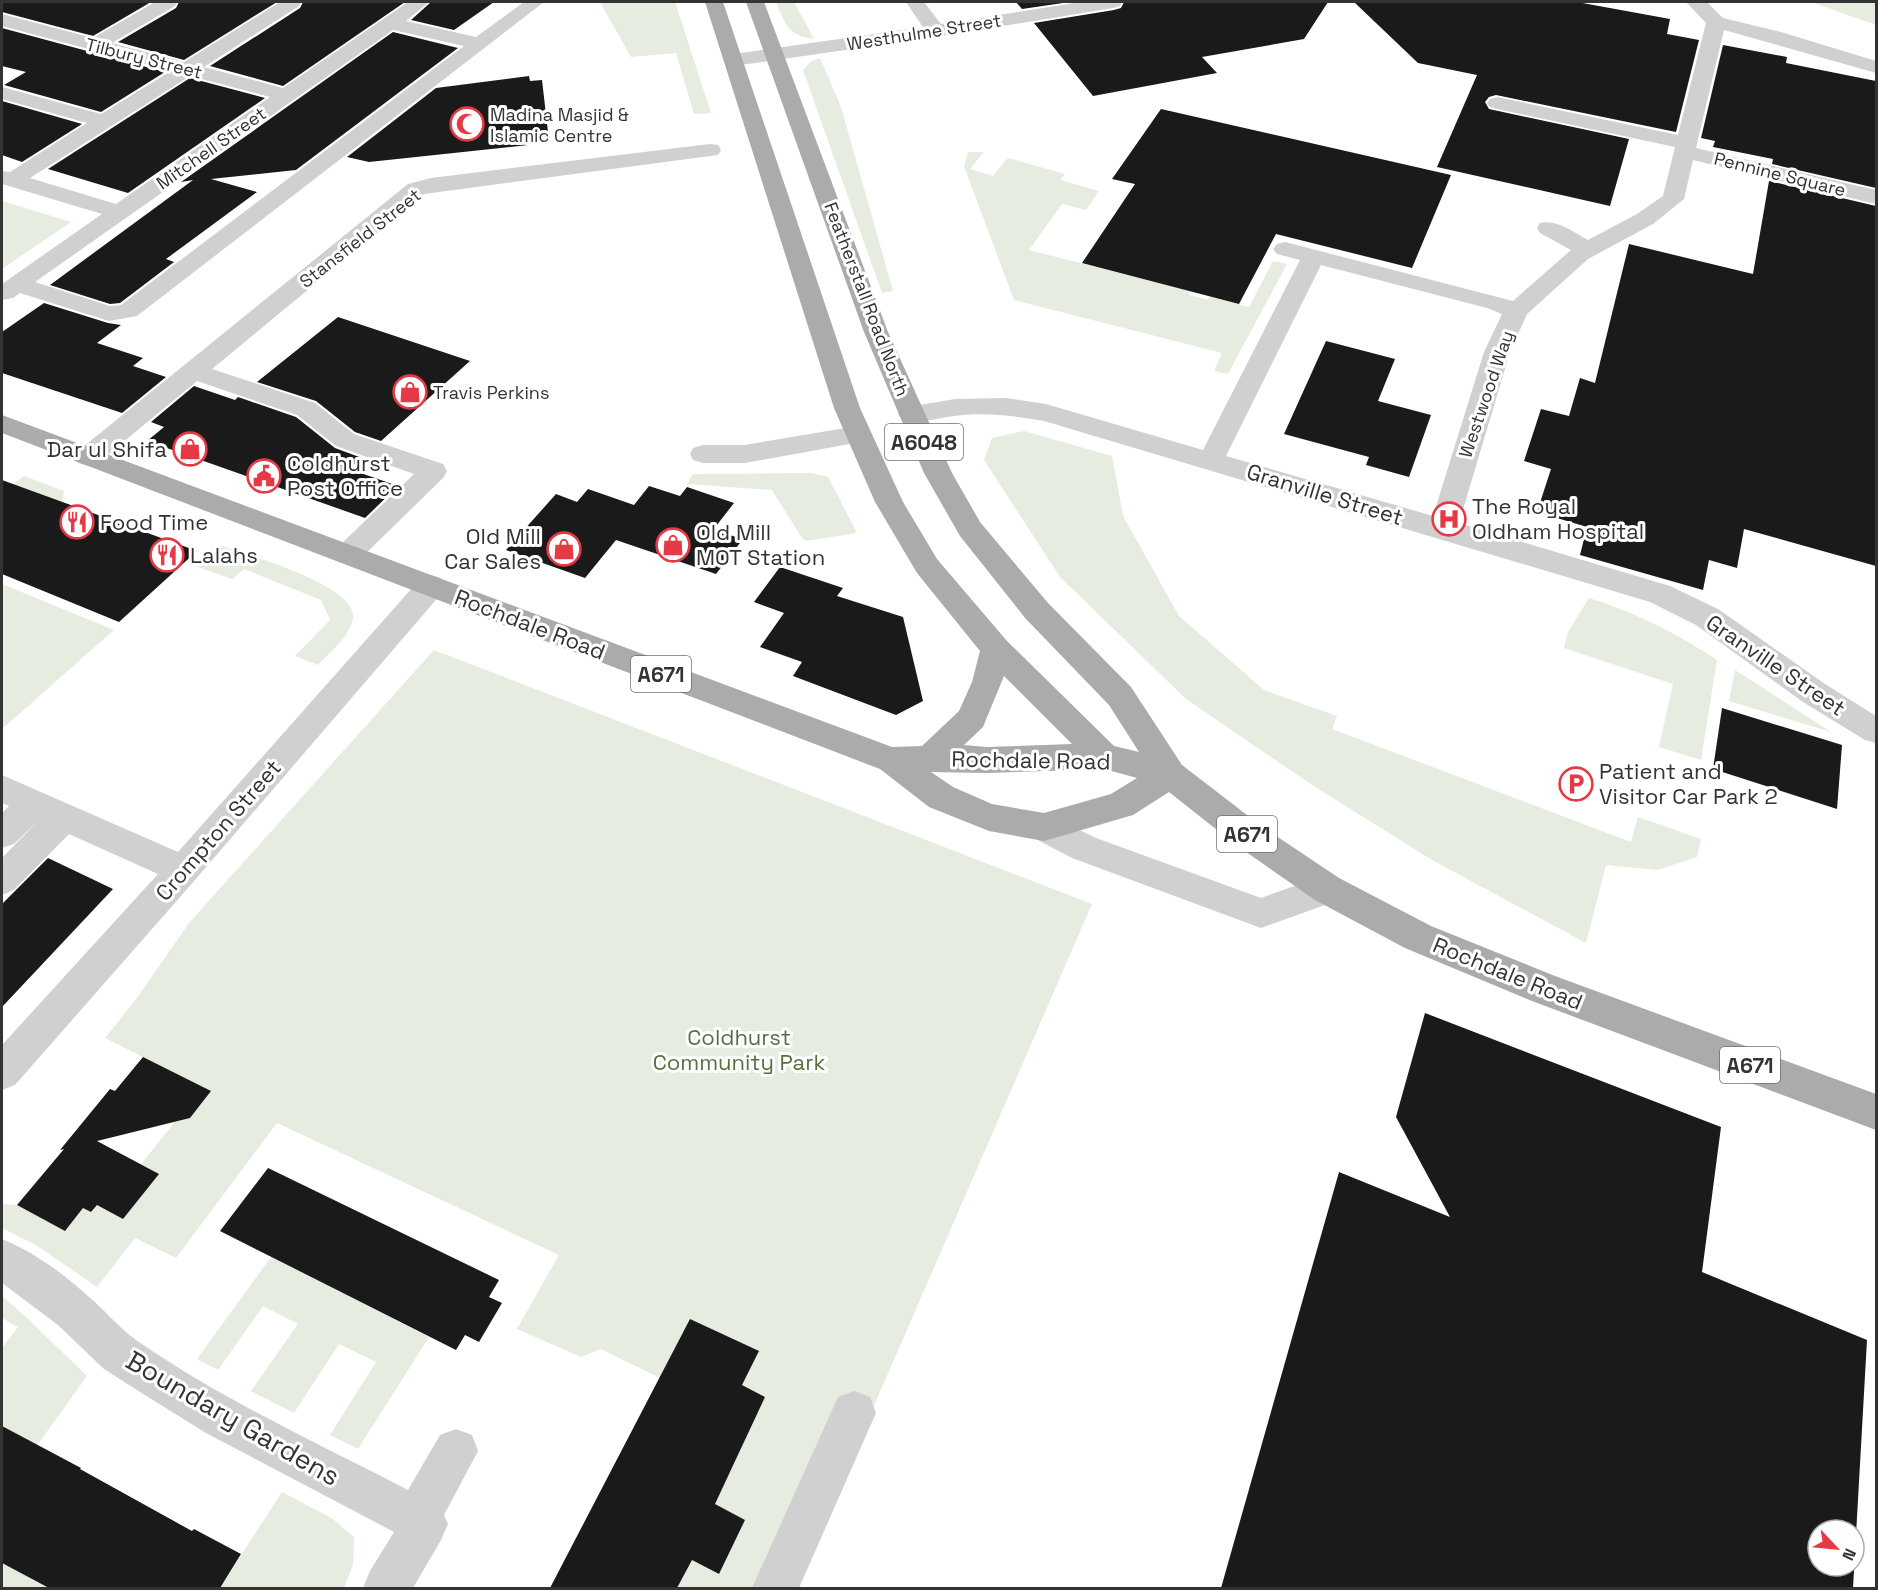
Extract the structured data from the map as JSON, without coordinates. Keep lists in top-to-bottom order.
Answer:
{
  "streets": {
    "main road": [
      "Featherstall Road North",
      "A6048",
      "Rochdale Road",
      "A671"
    ],
    "street": [
      "Westhulme Street",
      "Tilbury Street",
      "Mitchell Street",
      "Pennine Square",
      "Stansfield Street",
      "Westwood Way",
      "Granville Street",
      "Crompton Street",
      "Boundary Gardens"
    ]
  },
  "crossings": [
    ["Westhulme Street", "Featherstall Road North"],
    ["Westhulme Street", "A6048"],
    ["Tilbury Street", "Mitchell Street"],
    ["Pennine Square", "Westwood Way"],
    ["Stansfield Street", "Rochdale Road"],
    ["Featherstall Road North", "Granville Street"],
    ["Featherstall Road North", "Rochdale Road"],
    ["Westwood Way", "Granville Street"],
    ["A6048", "Rochdale Road"],
    ["Rochdale Road", "Crompton Street"]
  ],
  "parks": ["Coldhurst Community Park"],
  "places": {
    "mosque": ["Madina Masjid & Islamic Centre"],
    "shop": [
      "Travis Perkins",
      "Dar ul Shifa",
      "Old Mill MOT Station",
      "Old Mill Car Sales"
    ],
    "public building": ["Coldhurst Post Office"],
    "hospital": ["The Royal Oldham Hospital"],
    "restaurant": ["Food Time", "Lalahs"],
    "parking": ["Patient and Visitor Car Park 2"]
  },
  "north": "bottom right"
}
